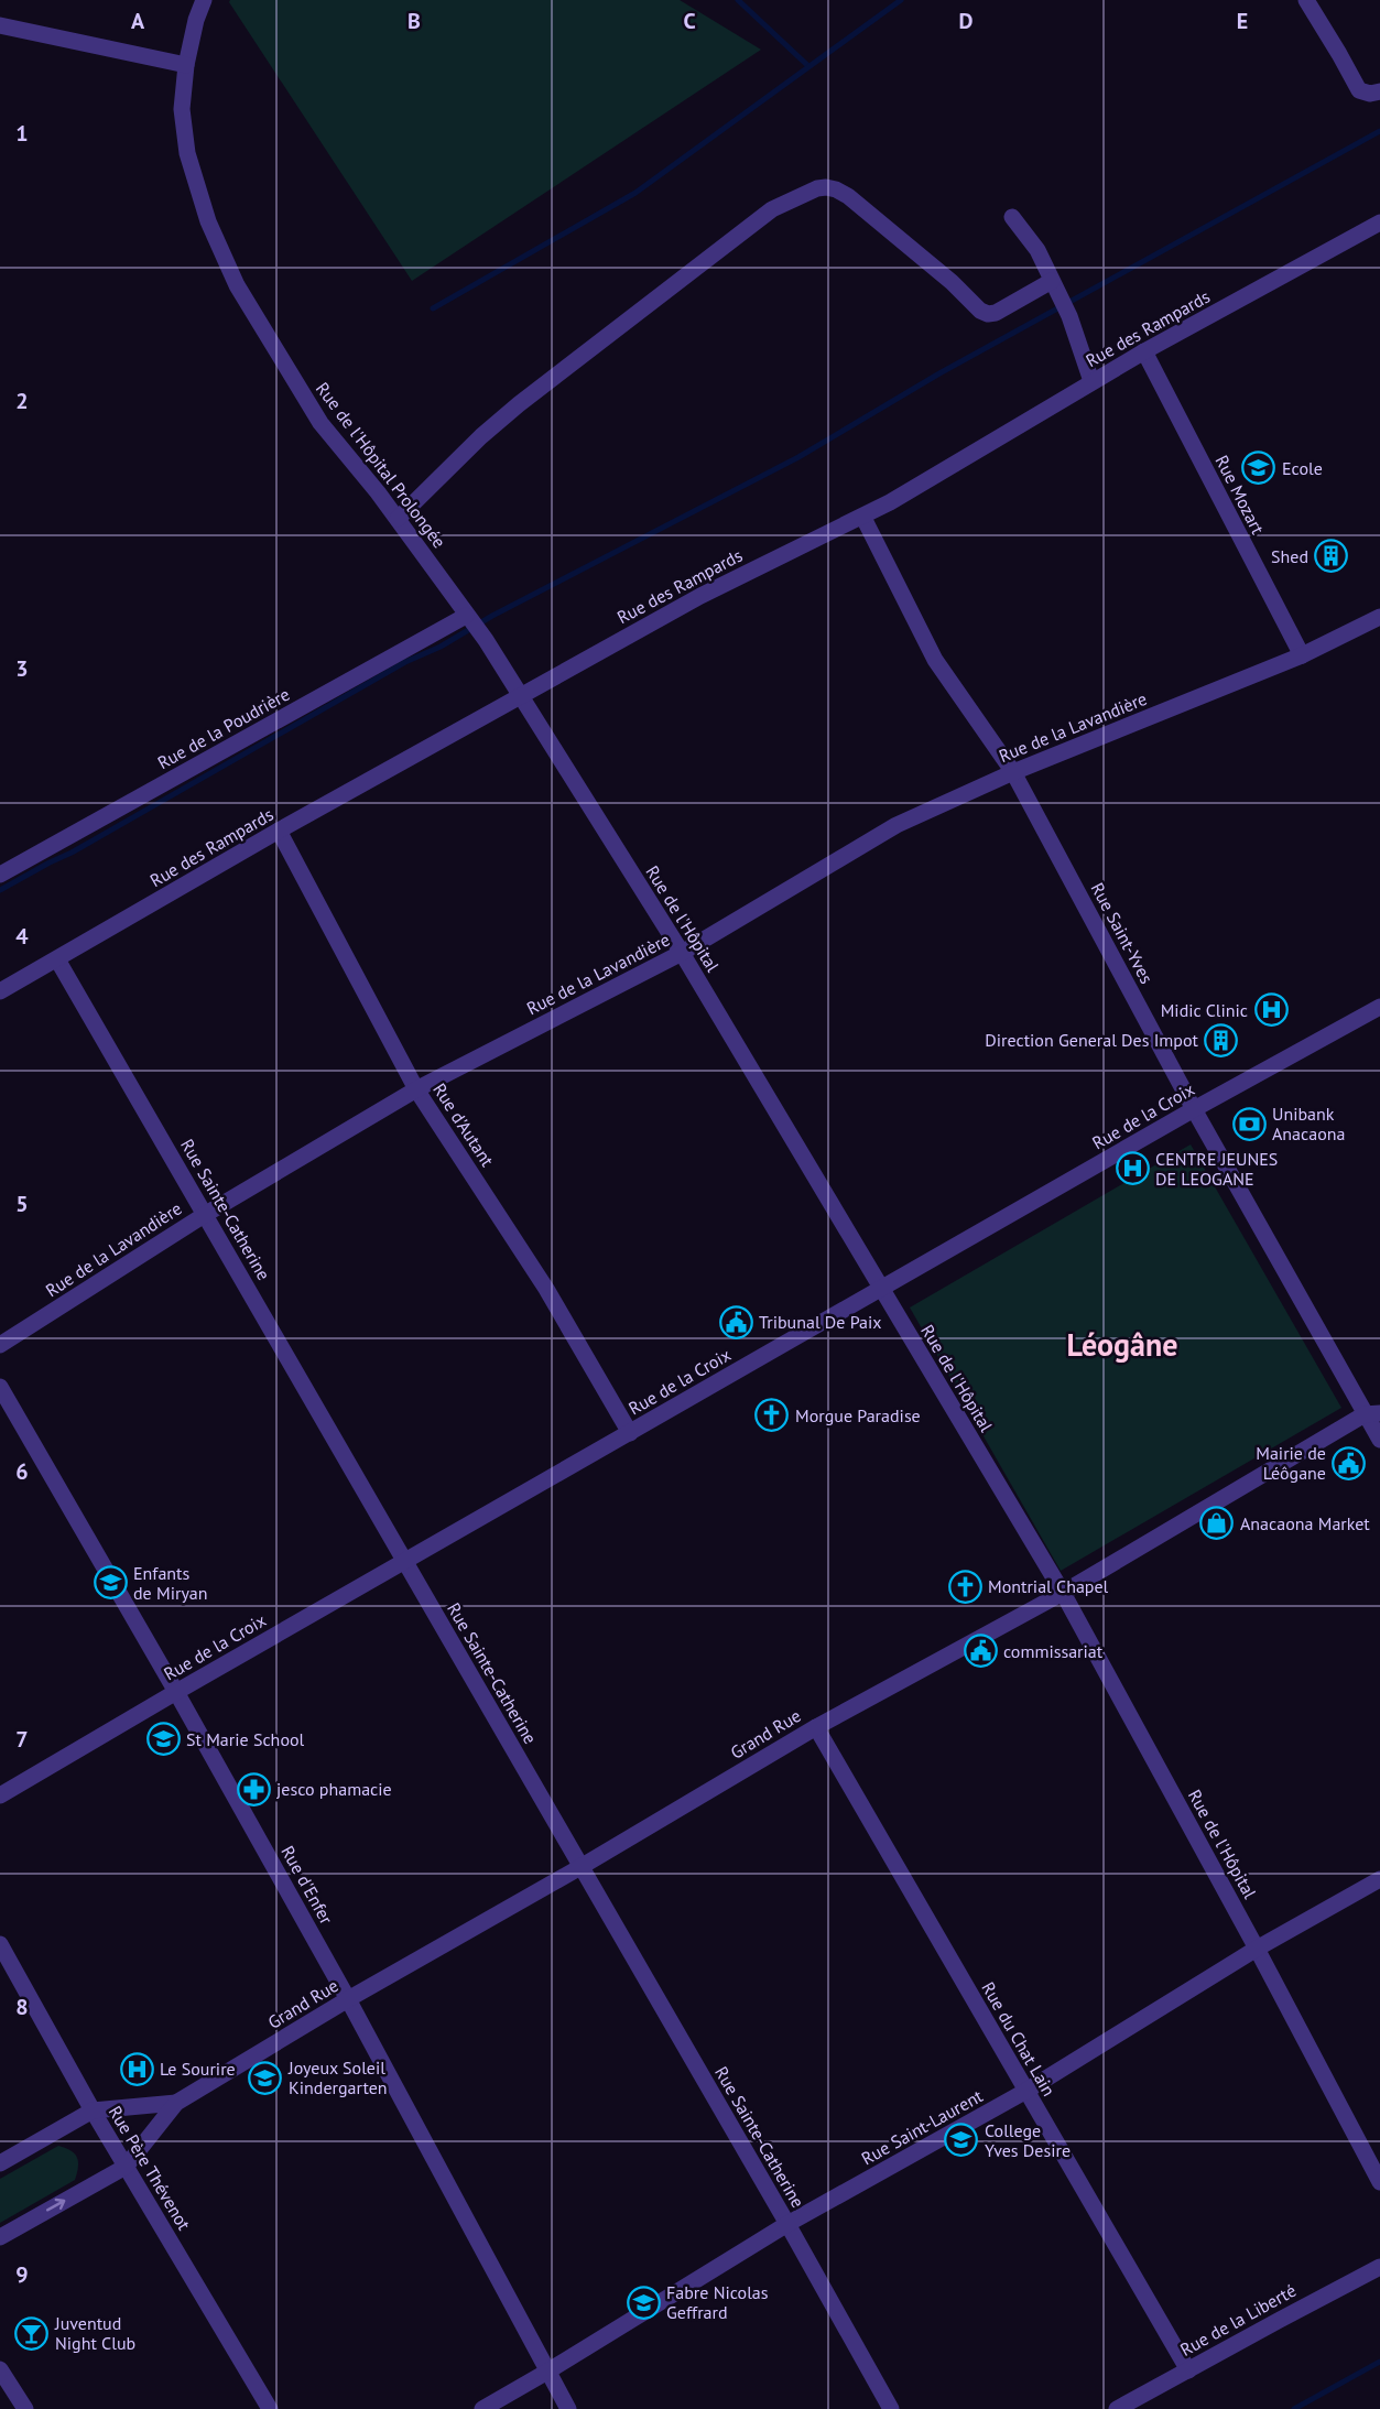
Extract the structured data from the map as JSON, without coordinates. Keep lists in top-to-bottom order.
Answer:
{
  "streets": {
    "street": [
      "Rue des Rampards",
      "Rue de l'Hôpital Prolongée",
      "Rue Mozart",
      "Rue de la Lavandière",
      "Rue de la Poudrière",
      "Rue de l'Hôpital",
      "Rue Saint-Yves",
      "Rue de la Croix",
      "Rue d'Autant",
      "Rue Sainte-Catherine",
      "Grand Rue",
      "Rue d'Enfer",
      "Rue du Chat Lain",
      "Rue Saint-Laurent",
      "Rue Père Thévenot",
      "Rue de la Liberté"
    ]
  },
  "crossings": [
    ["Rue des Rampards", "Rue Mozart"],
    ["Rue des Rampards", "Rue de l'Hôpital"],
    ["Rue des Rampards", "Rue Saint-Yves"],
    ["Rue des Rampards", "Rue d'Autant"],
    ["Rue des Rampards", "Rue Sainte-Catherine"],
    ["Rue de l'Hôpital Prolongée", "Rue de la Poudrière"],
    ["Rue de l'Hôpital Prolongée", "Rue de l'Hôpital"],
    ["Rue Mozart", "Rue de la Lavandière"],
    ["Rue de la Lavandière", "Rue de l'Hôpital"],
    ["Rue de la Lavandière", "Rue Saint-Yves"],
    ["Rue de la Lavandière", "Rue d'Autant"],
    ["Rue de la Lavandière", "Rue Sainte-Catherine"],
    ["Rue de la Poudrière", "Rue de l'Hôpital"],
    ["Rue de l'Hôpital", "Rue de la Croix"],
    ["Rue de l'Hôpital", "Grand Rue"],
    ["Rue de l'Hôpital", "Rue Saint-Laurent"],
    ["Rue Saint-Yves", "Rue de la Croix"],
    ["Rue Saint-Yves", "Grand Rue"],
    ["Rue de la Croix", "Rue d'Autant"],
    ["Rue de la Croix", "Rue Sainte-Catherine"],
    ["Rue de la Croix", "Rue d'Enfer"],
    ["Rue Sainte-Catherine", "Grand Rue"],
    ["Rue Sainte-Catherine", "Rue Saint-Laurent"],
    ["Grand Rue", "Rue d'Enfer"],
    ["Grand Rue", "Rue du Chat Lain"],
    ["Grand Rue", "Rue Père Thévenot"],
    ["Rue d'Enfer", "Rue Saint-Laurent"],
    ["Rue du Chat Lain", "Rue Saint-Laurent"],
    ["Rue du Chat Lain", "Rue de la Liberté"]
  ],
  "districts": ["Léogâne"],
  "places": {
    "school or university": [
      "Ecole",
      "Enfants de Miryan",
      "St Marie School",
      "Joyeux Soleil Kindergarten",
      "College Yves Desire",
      "Fabre Nicolas Geffrard"
    ],
    "building": ["Shed", "Direction General Des Impot"],
    "hospital": ["Midic Clinic", "CENTRE JEUNES DE LEOGANE", "Le Sourire"],
    "bank": ["Unibank Anacaona"],
    "public building": ["Tribunal De Paix", "Mairie de Léôgane", "commissariat"],
    "church": ["Morgue Paradise", "Montrial Chapel"],
    "shop": ["Anacaona Market"],
    "pharmacy": ["jesco phamacie"],
    "bar": ["Juventud Night Club"]
  },
  "grid": {
    "columns": [
      "A",
      "B",
      "C",
      "D",
      "E"
    ],
    "rows": [
      "1",
      "2",
      "3",
      "4",
      "5",
      "6",
      "7",
      "8",
      "9"
    ]
  }
}
